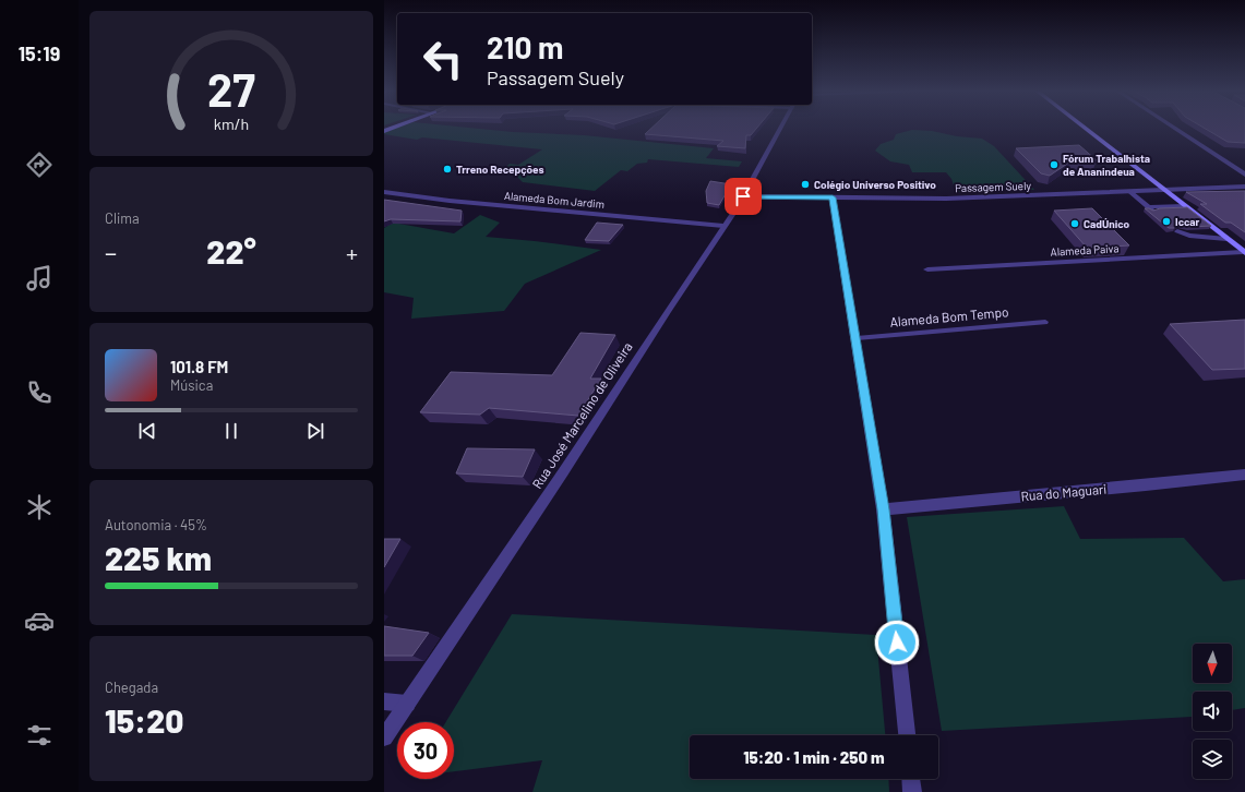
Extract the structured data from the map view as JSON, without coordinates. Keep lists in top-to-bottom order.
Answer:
{
  "streets": {
    "street": [
      "Passagem Suely",
      "Alameda Bom Jardim",
      "Alameda Paiva",
      "Rua José Marcelino de Oliveira",
      "Rua do Maguari"
    ],
    "lane": ["Alameda Bom Tempo"]
  },
  "crossings": [
    ["Passagem Suely", "Rua José Marcelino de Oliveira"],
    ["Alameda Bom Jardim", "Rua José Marcelino de Oliveira"]
  ],
  "places": [
    "Fórum Trabalhista de Ananindeua",
    "Trreno Recepções",
    "Colégio Universo Positivo",
    "Iccar",
    "CadÚnico"
  ],
  "north": "bottom",
  "page": {
    "tabs": "15:19",
    "turn": ["210 m", "Passagem Suely"],
    "tile": [
      "Clima",
      ["Autonomia · 45%", "225 km"],
      ["Chegada", "15:20"]
    ],
    "heat": ["−", "22°", "+"],
    "song": ["101.8 FM", "Música"],
    "limit": "30",
    "trip": "15:20 · 1 min · 250 m",
    "gauge": ["27", "km/h"]
  }
}
